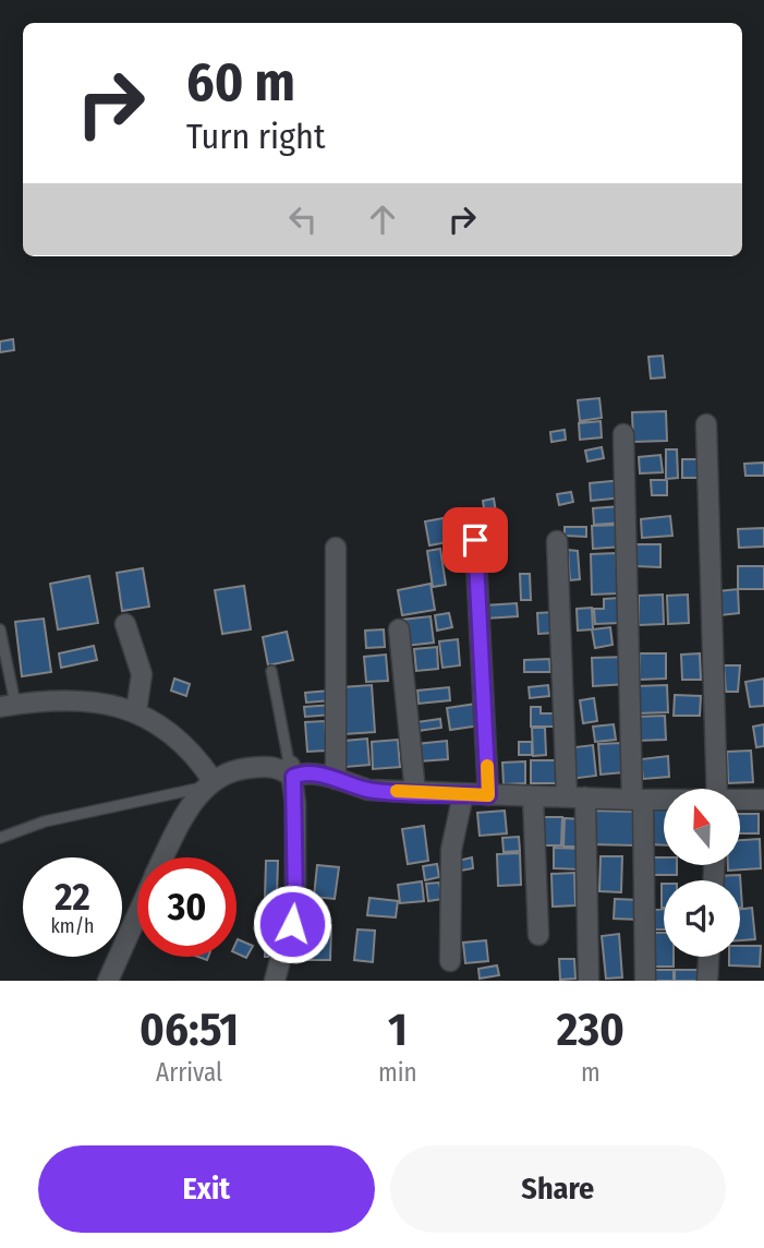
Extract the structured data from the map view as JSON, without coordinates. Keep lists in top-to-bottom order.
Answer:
{
  "north": "top",
  "page": {
    "turn": ["60 m", "Turn right"],
    "speed": "22 km/h",
    "limit": "30",
    "eta": [
      "06:51",
      "Arrival",
      "1",
      "min",
      "230",
      "m"
    ],
    "buttons": ["Exit", "Share"]
  }
}
